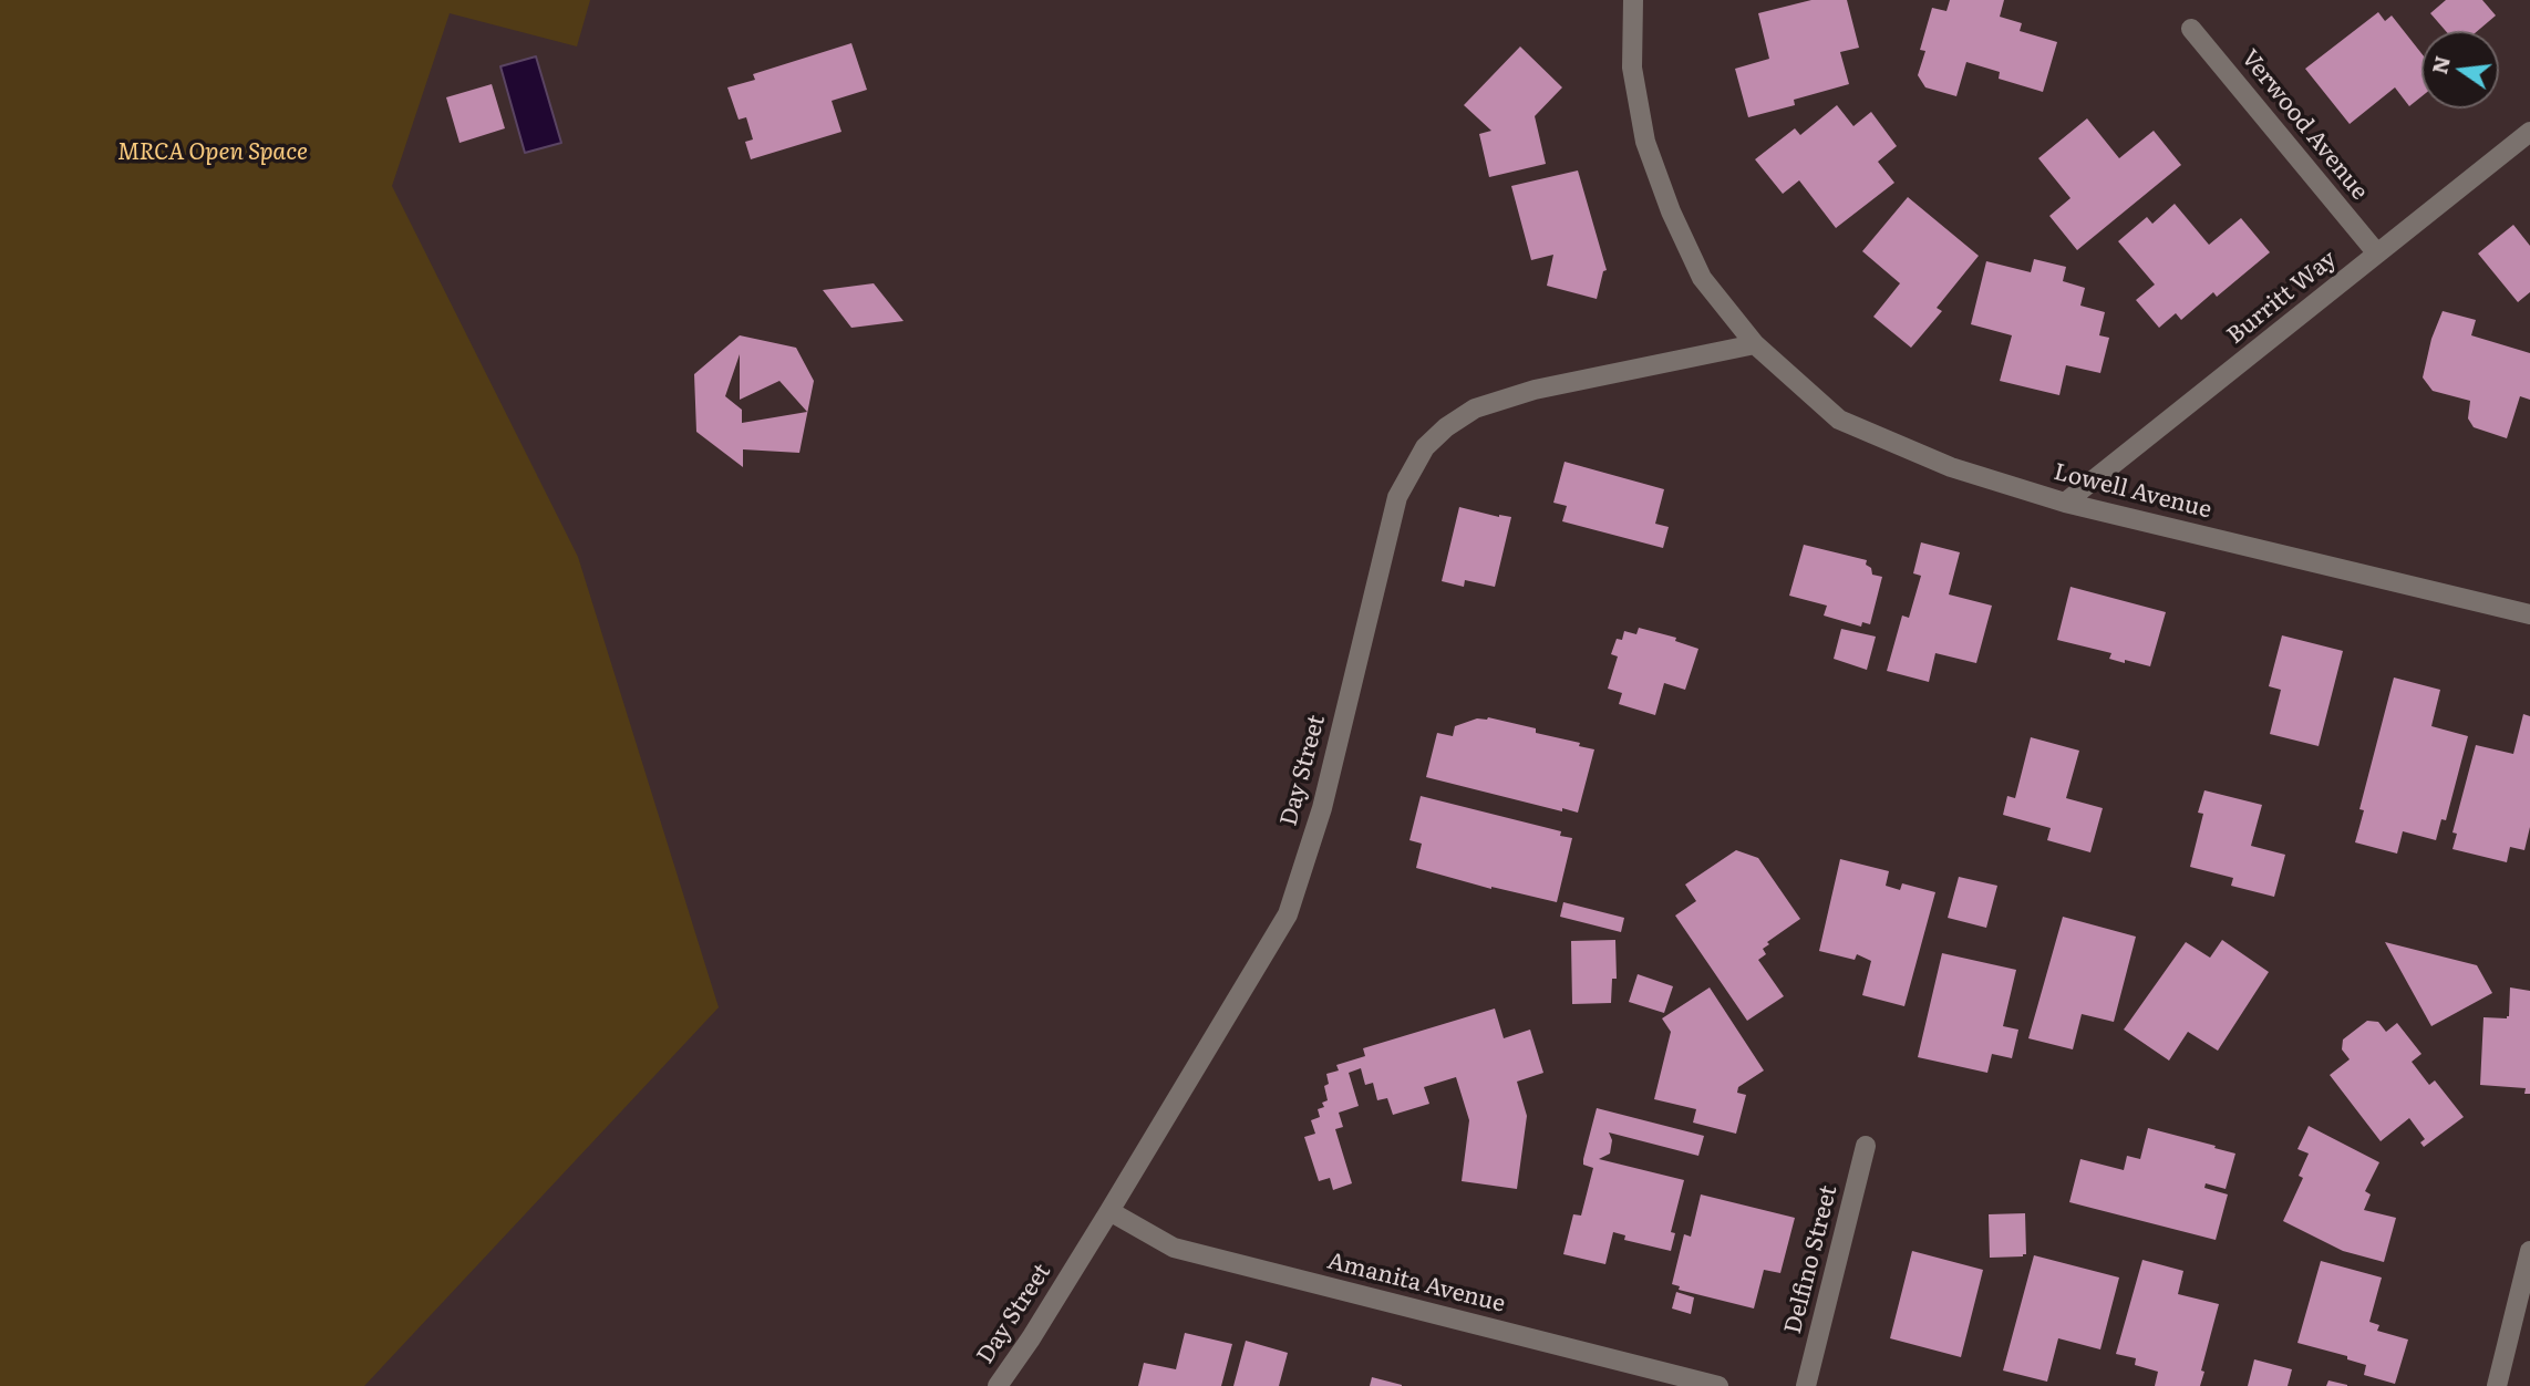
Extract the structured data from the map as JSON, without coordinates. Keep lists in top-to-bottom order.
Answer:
{
  "streets": {
    "street": [
      "Verwood Avenue",
      "Burritt Way",
      "Lowell Avenue",
      "Day Street",
      "Delfino Street",
      "Amanita Avenue"
    ]
  },
  "crossings": [
    ["Verwood Avenue", "Burritt Way"],
    ["Burritt Way", "Lowell Avenue"],
    ["Lowell Avenue", "Day Street"],
    ["Day Street", "Amanita Avenue"]
  ],
  "parks": ["MRCA Open Space"],
  "north": "left"
}
